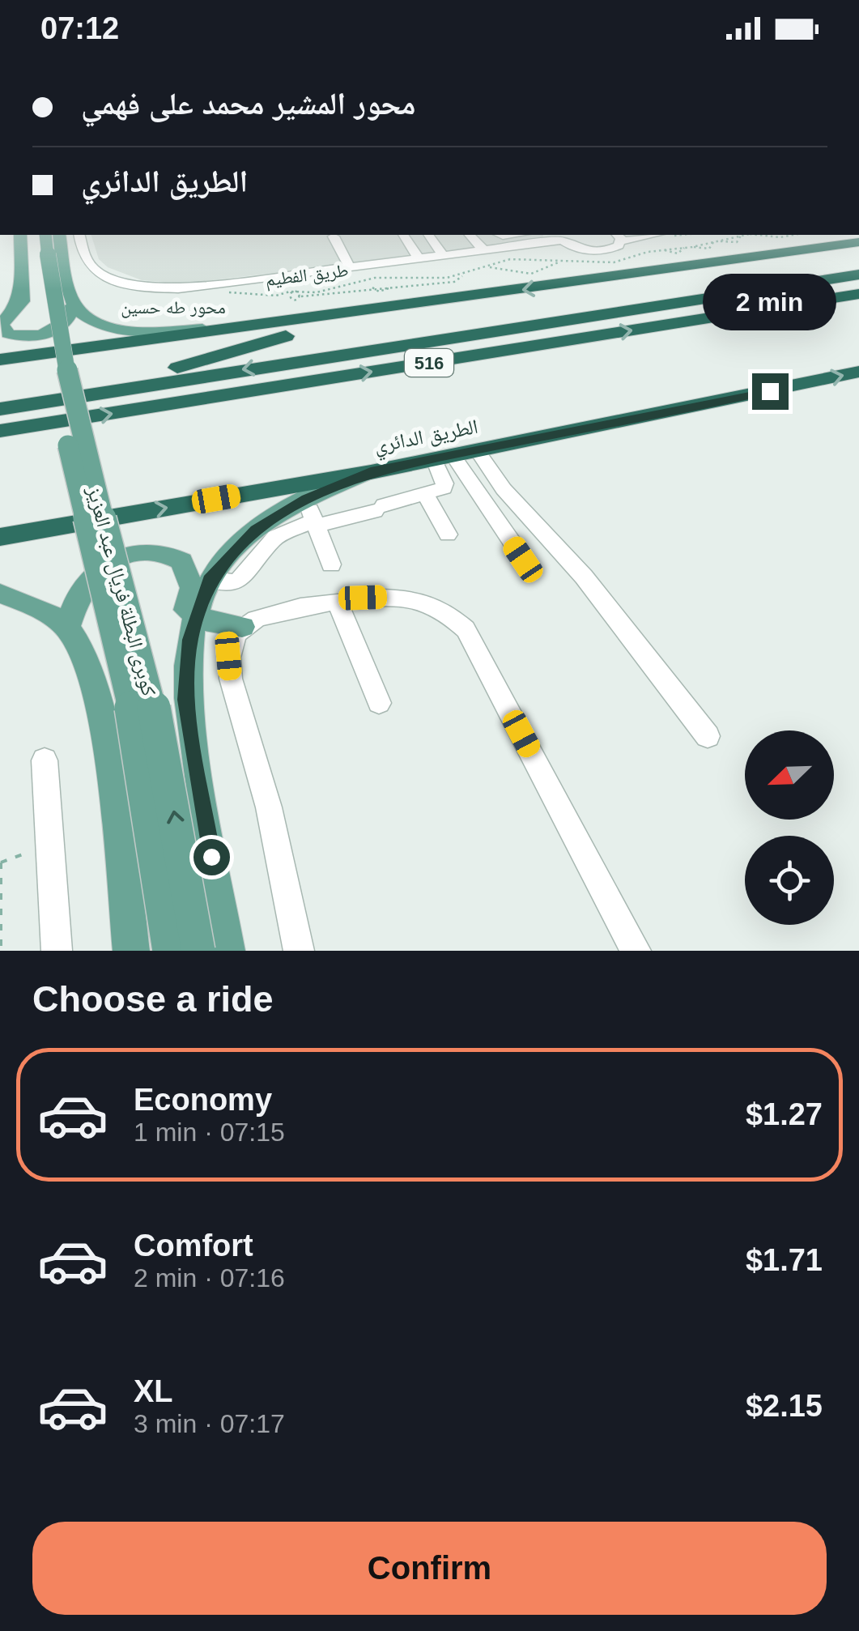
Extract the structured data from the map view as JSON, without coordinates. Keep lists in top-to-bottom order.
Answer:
{
  "streets": {
    "highway": ["516", "الطريق الدائري"],
    "main road": ["محور طه حسين", "كوبرى البطلة فريال عبد العزيز"],
    "street": ["طريق الفطيم"]
  },
  "crossings": [
    ["محور طه حسين", "516"]
  ],
  "north": "bottom left",
  "page": {
    "status": "07:12",
    "banner": ["محور المشير محمد على فهمي", "الطريق الدائري"],
    "bubble": "2 min",
    "heading": "Choose a ride",
    "list": [
      {
        "name": "Economy",
        "note": "1 min · 07:15",
        "value": "$1.27"
      },
      {
        "name": "Comfort",
        "note": "2 min · 07:16",
        "value": "$1.71"
      },
      {
        "name": "XL",
        "note": "3 min · 07:17",
        "value": "$2.15"
      }
    ],
    "buttons": "Confirm"
  }
}
